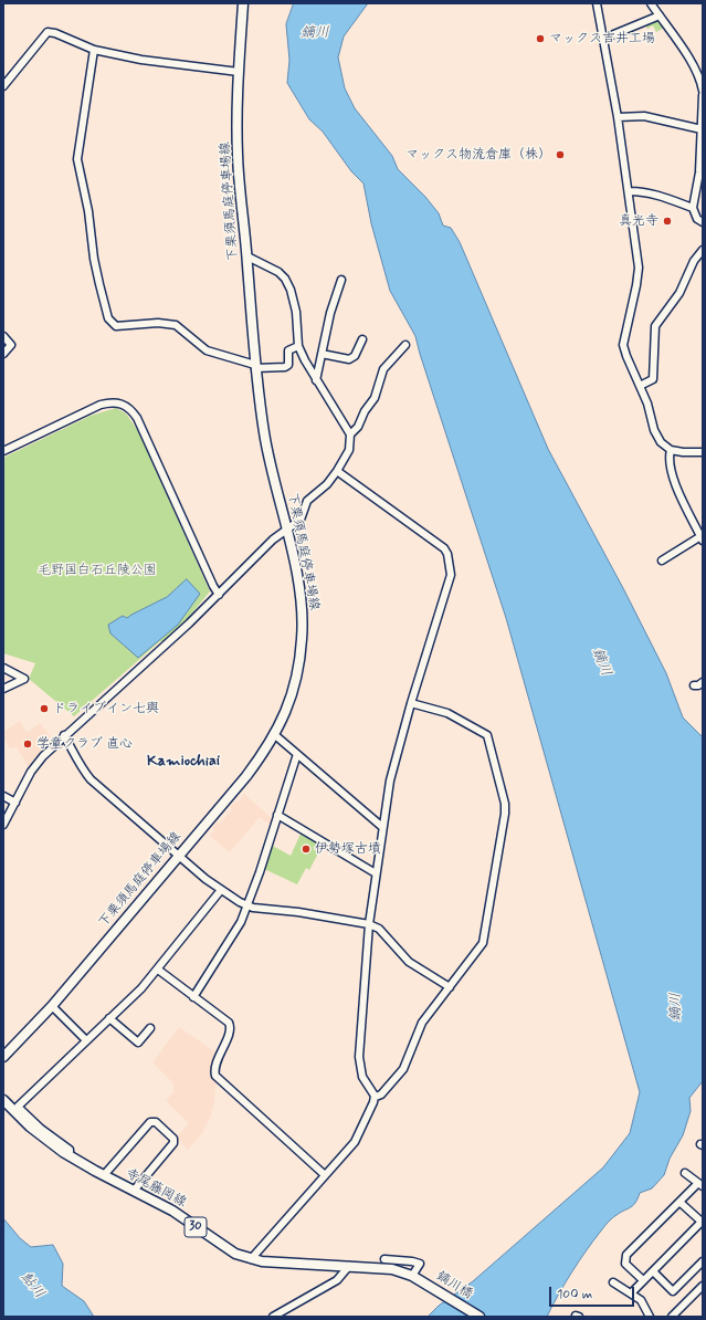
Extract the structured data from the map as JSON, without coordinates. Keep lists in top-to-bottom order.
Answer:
{
  "streets": {
    "main road": [
      "下栗須馬庭停車場線",
      "寺尾藤岡線",
      "30",
      "鏑川橋"
    ]
  },
  "crossings": [
    ["寺尾藤岡線", "鏑川橋"]
  ],
  "districts": ["Kamiochiai"],
  "water": ["鏑川", "鮎川"],
  "parks": ["毛野国白石丘陵公園"],
  "places": [
    "マックス吉井工場",
    "マックス物流倉庫（株）",
    "真光寺",
    "ドライブイン七輿",
    "学童クラブ 直心",
    "伊勢塚古墳"
  ],
  "scale_bar": "100 m"
}
